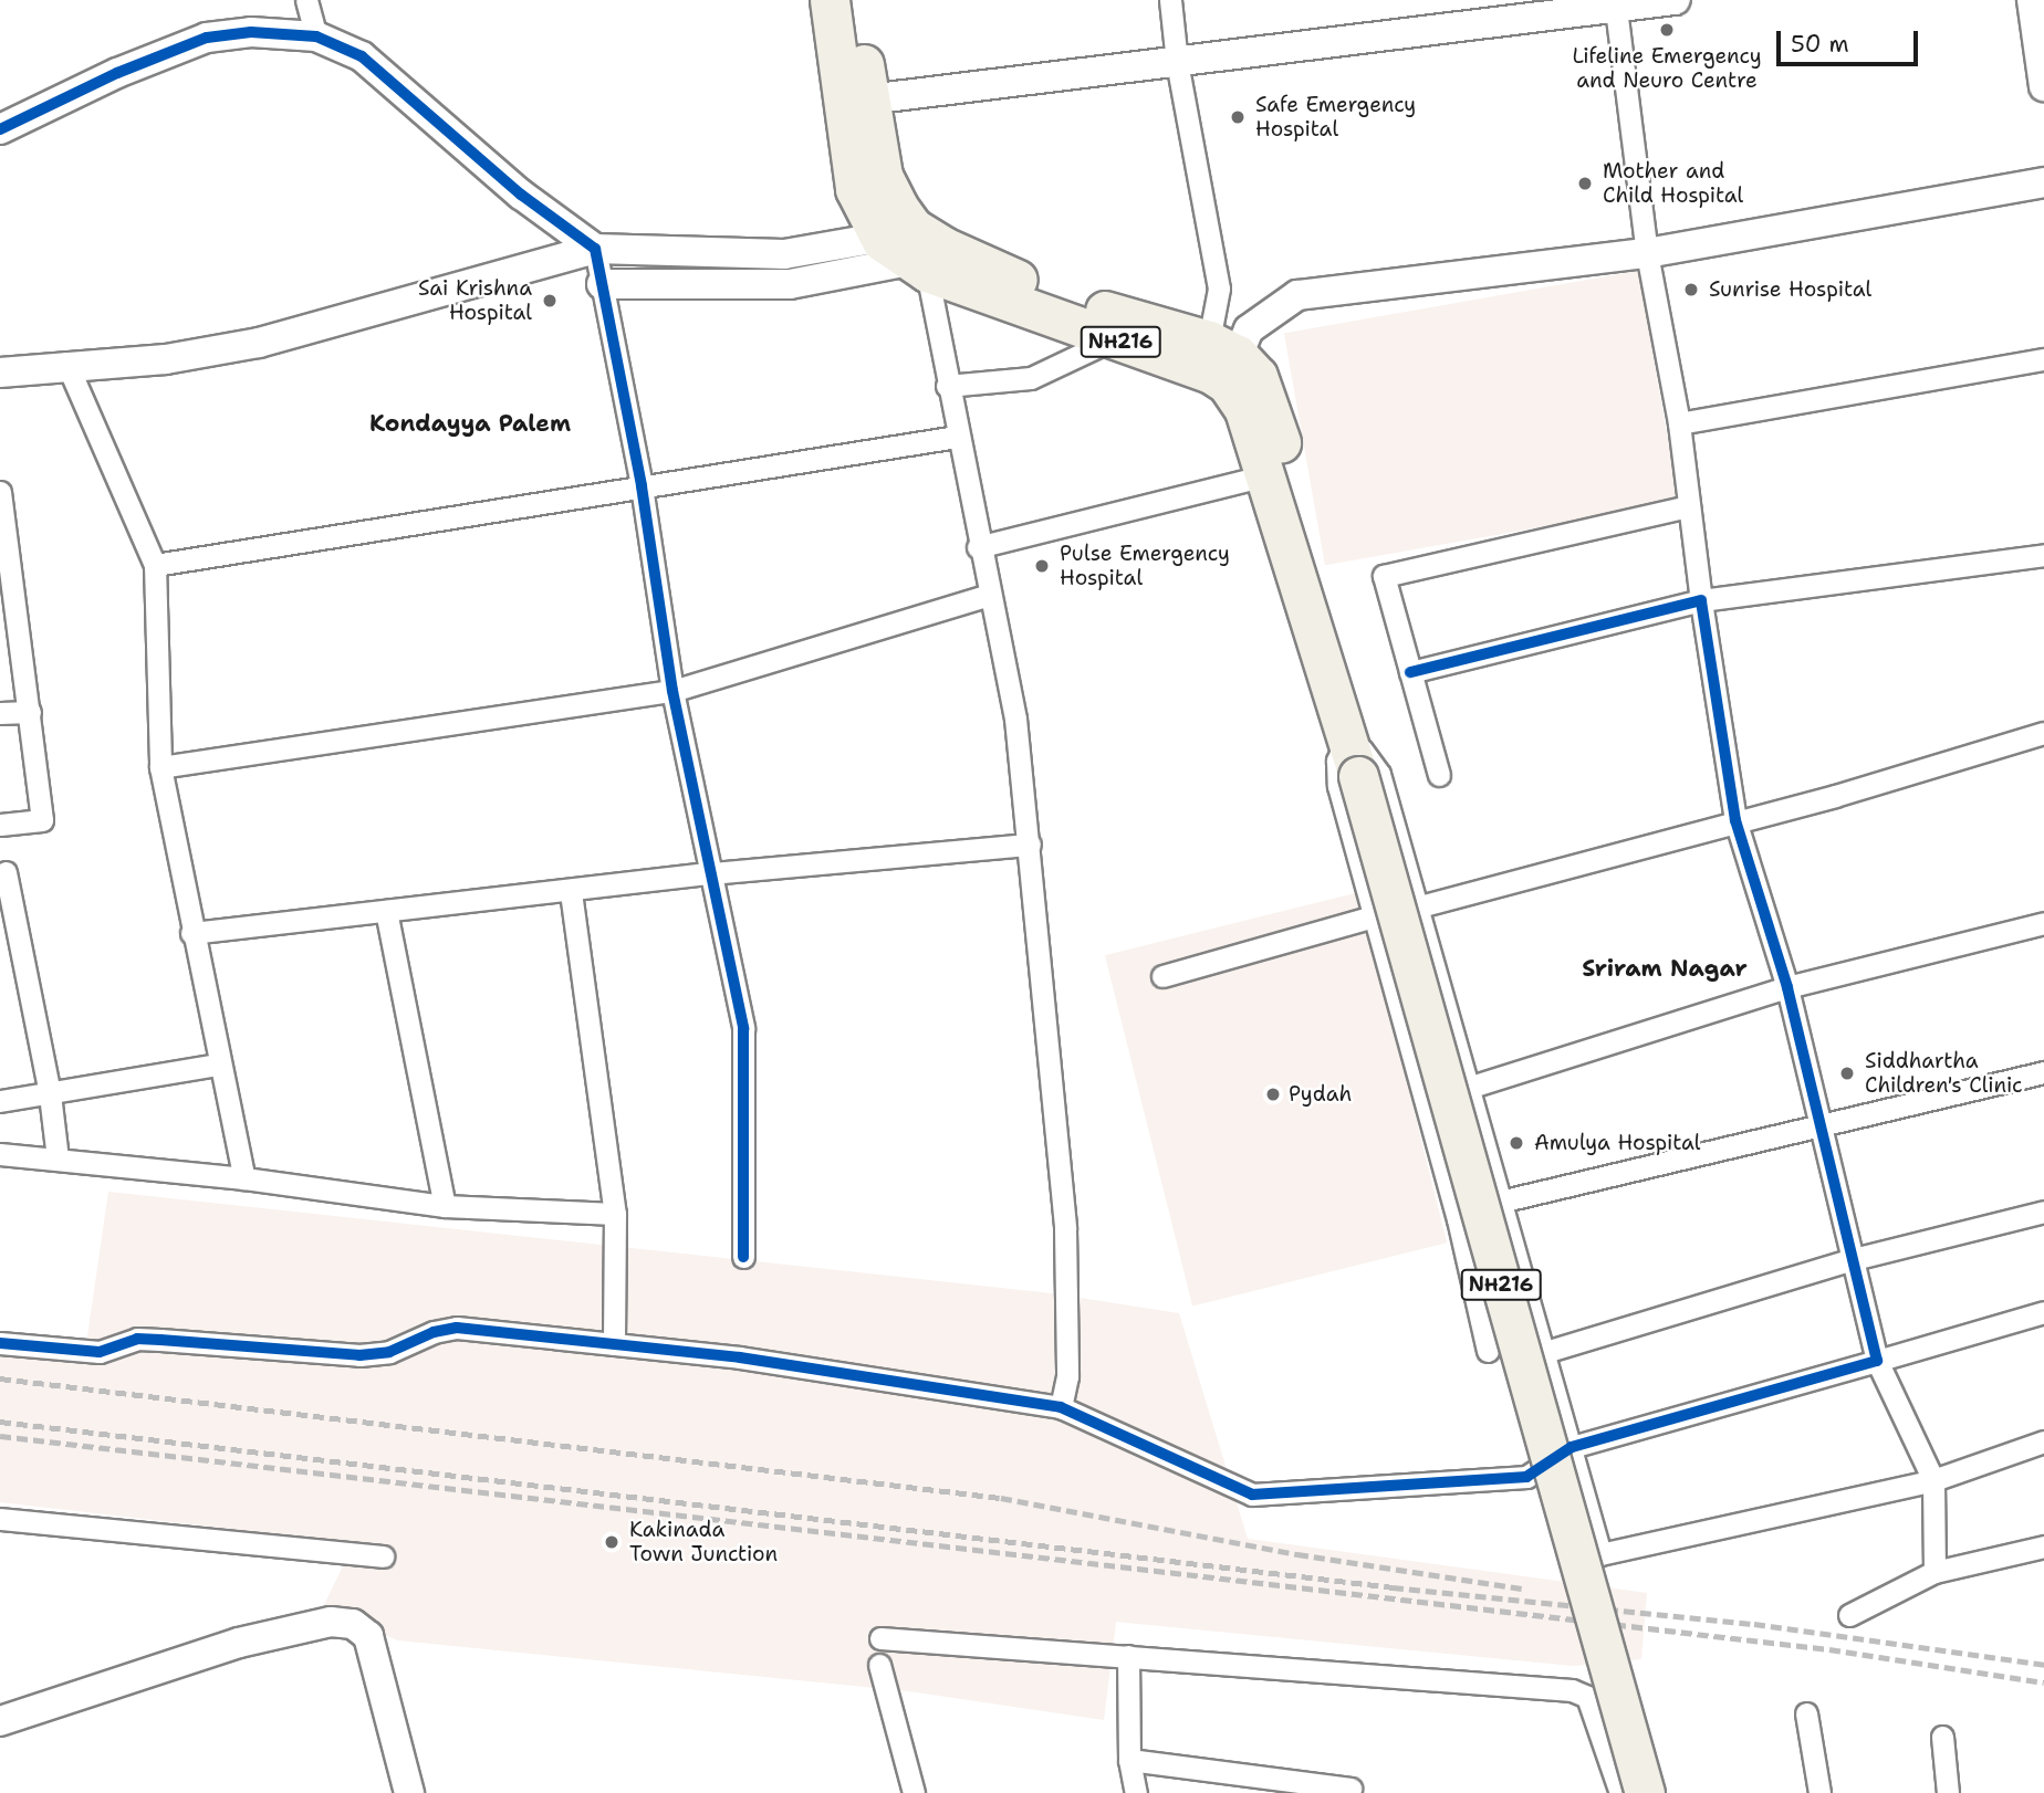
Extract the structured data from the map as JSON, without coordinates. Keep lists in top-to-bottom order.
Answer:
{
  "streets": {
    "highway": ["NH216"]
  },
  "districts": ["Kondayya Palem", "Sriram Nagar"],
  "places": [
    "Lifeline Emergency and Neuro Centre",
    "Safe Emergency Hospital",
    "Mother and Child Hospital",
    "Sunrise Hospital",
    "Sai Krishna Hospital",
    "Pulse Emergency Hospital",
    "Siddhartha Children's Clinic",
    "Pydah",
    "Amulya Hospital",
    "Kakinada Town Junction"
  ],
  "scale_bar": "50 m"
}
